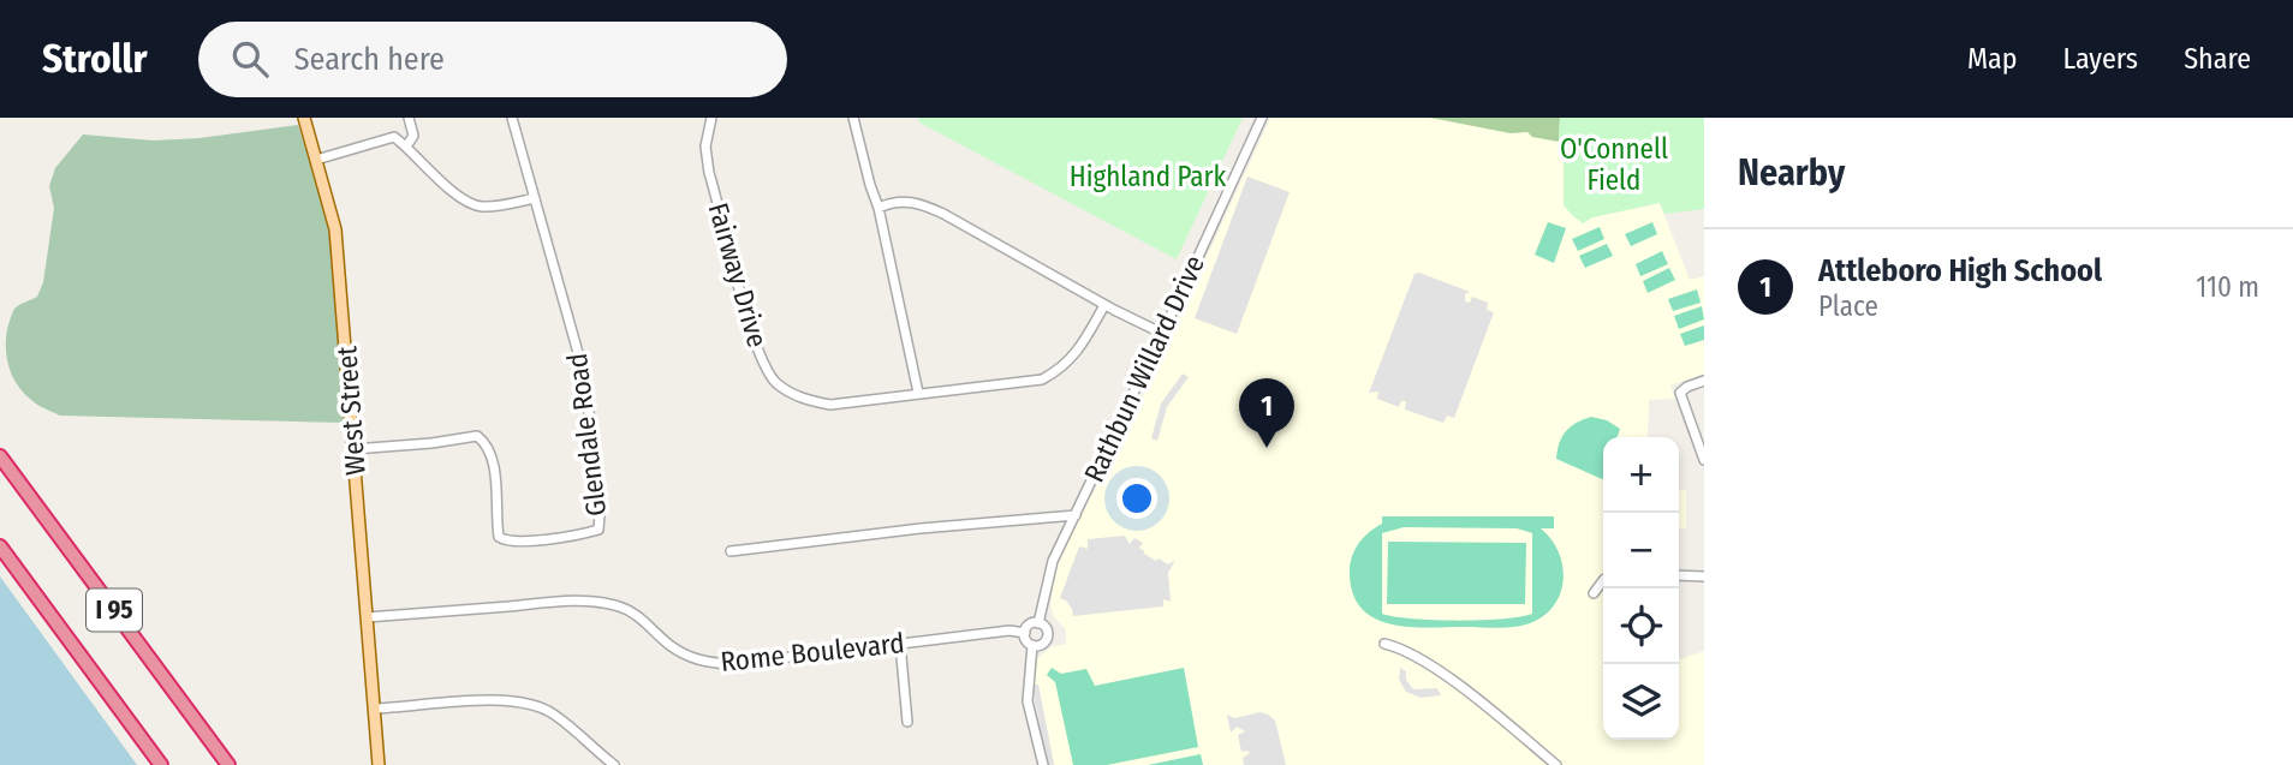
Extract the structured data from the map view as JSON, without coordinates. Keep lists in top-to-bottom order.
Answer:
{
  "streets": {
    "highway": ["I 95"],
    "main road": ["West Street"],
    "street": [
      "Fairway Drive",
      "Rathbun Willard Drive",
      "Glendale Road",
      "Rome Boulevard"
    ]
  },
  "crossings": [
    ["Rathbun Willard Drive", "Rome Boulevard"],
    ["West Street", "Glendale Road"],
    ["West Street", "Rome Boulevard"]
  ],
  "parks": ["O'Connell Field", "Highland Park"],
  "page": {
    "header": "Strollr",
    "search": "Search here",
    "nav": ["Map", "Layers", "Share"],
    "heading": "Nearby",
    "list": [
      {
        "mark": "1",
        "name": "Attleboro High School",
        "note": "Place",
        "value": "110 m"
      }
    ],
    "pins": "1",
    "map_buttons": ["+", "−"]
  }
}
